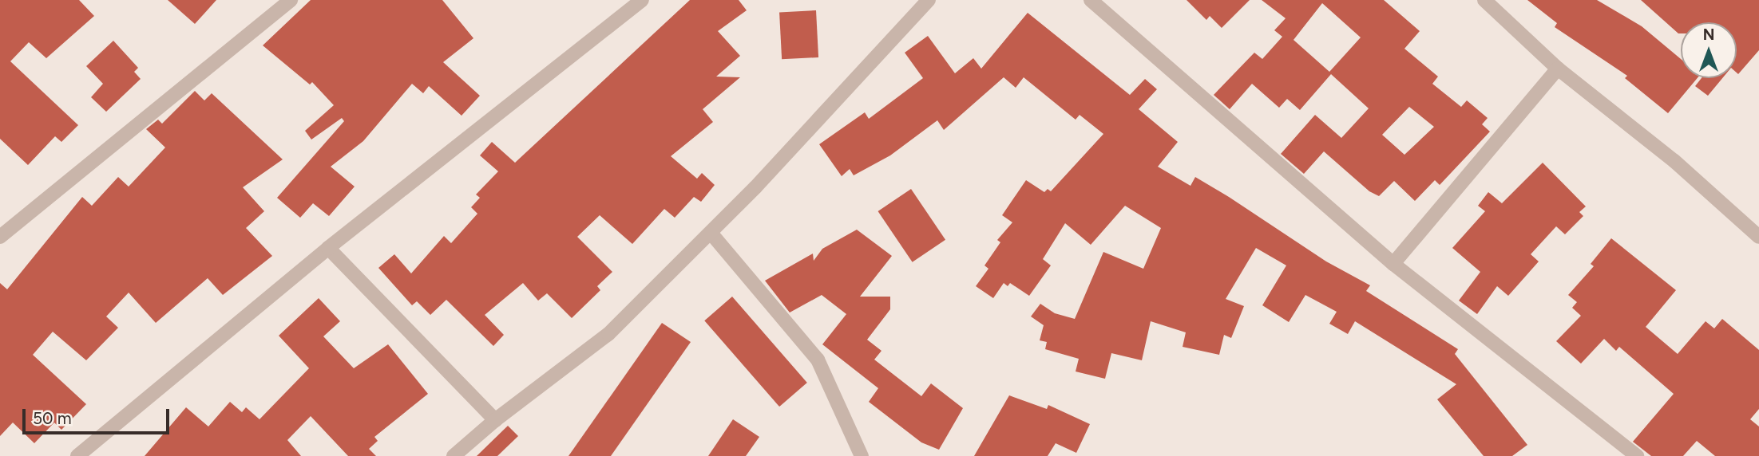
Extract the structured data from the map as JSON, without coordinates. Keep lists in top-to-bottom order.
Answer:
{
  "scale_bar": "50 m",
  "north": "top"
}
